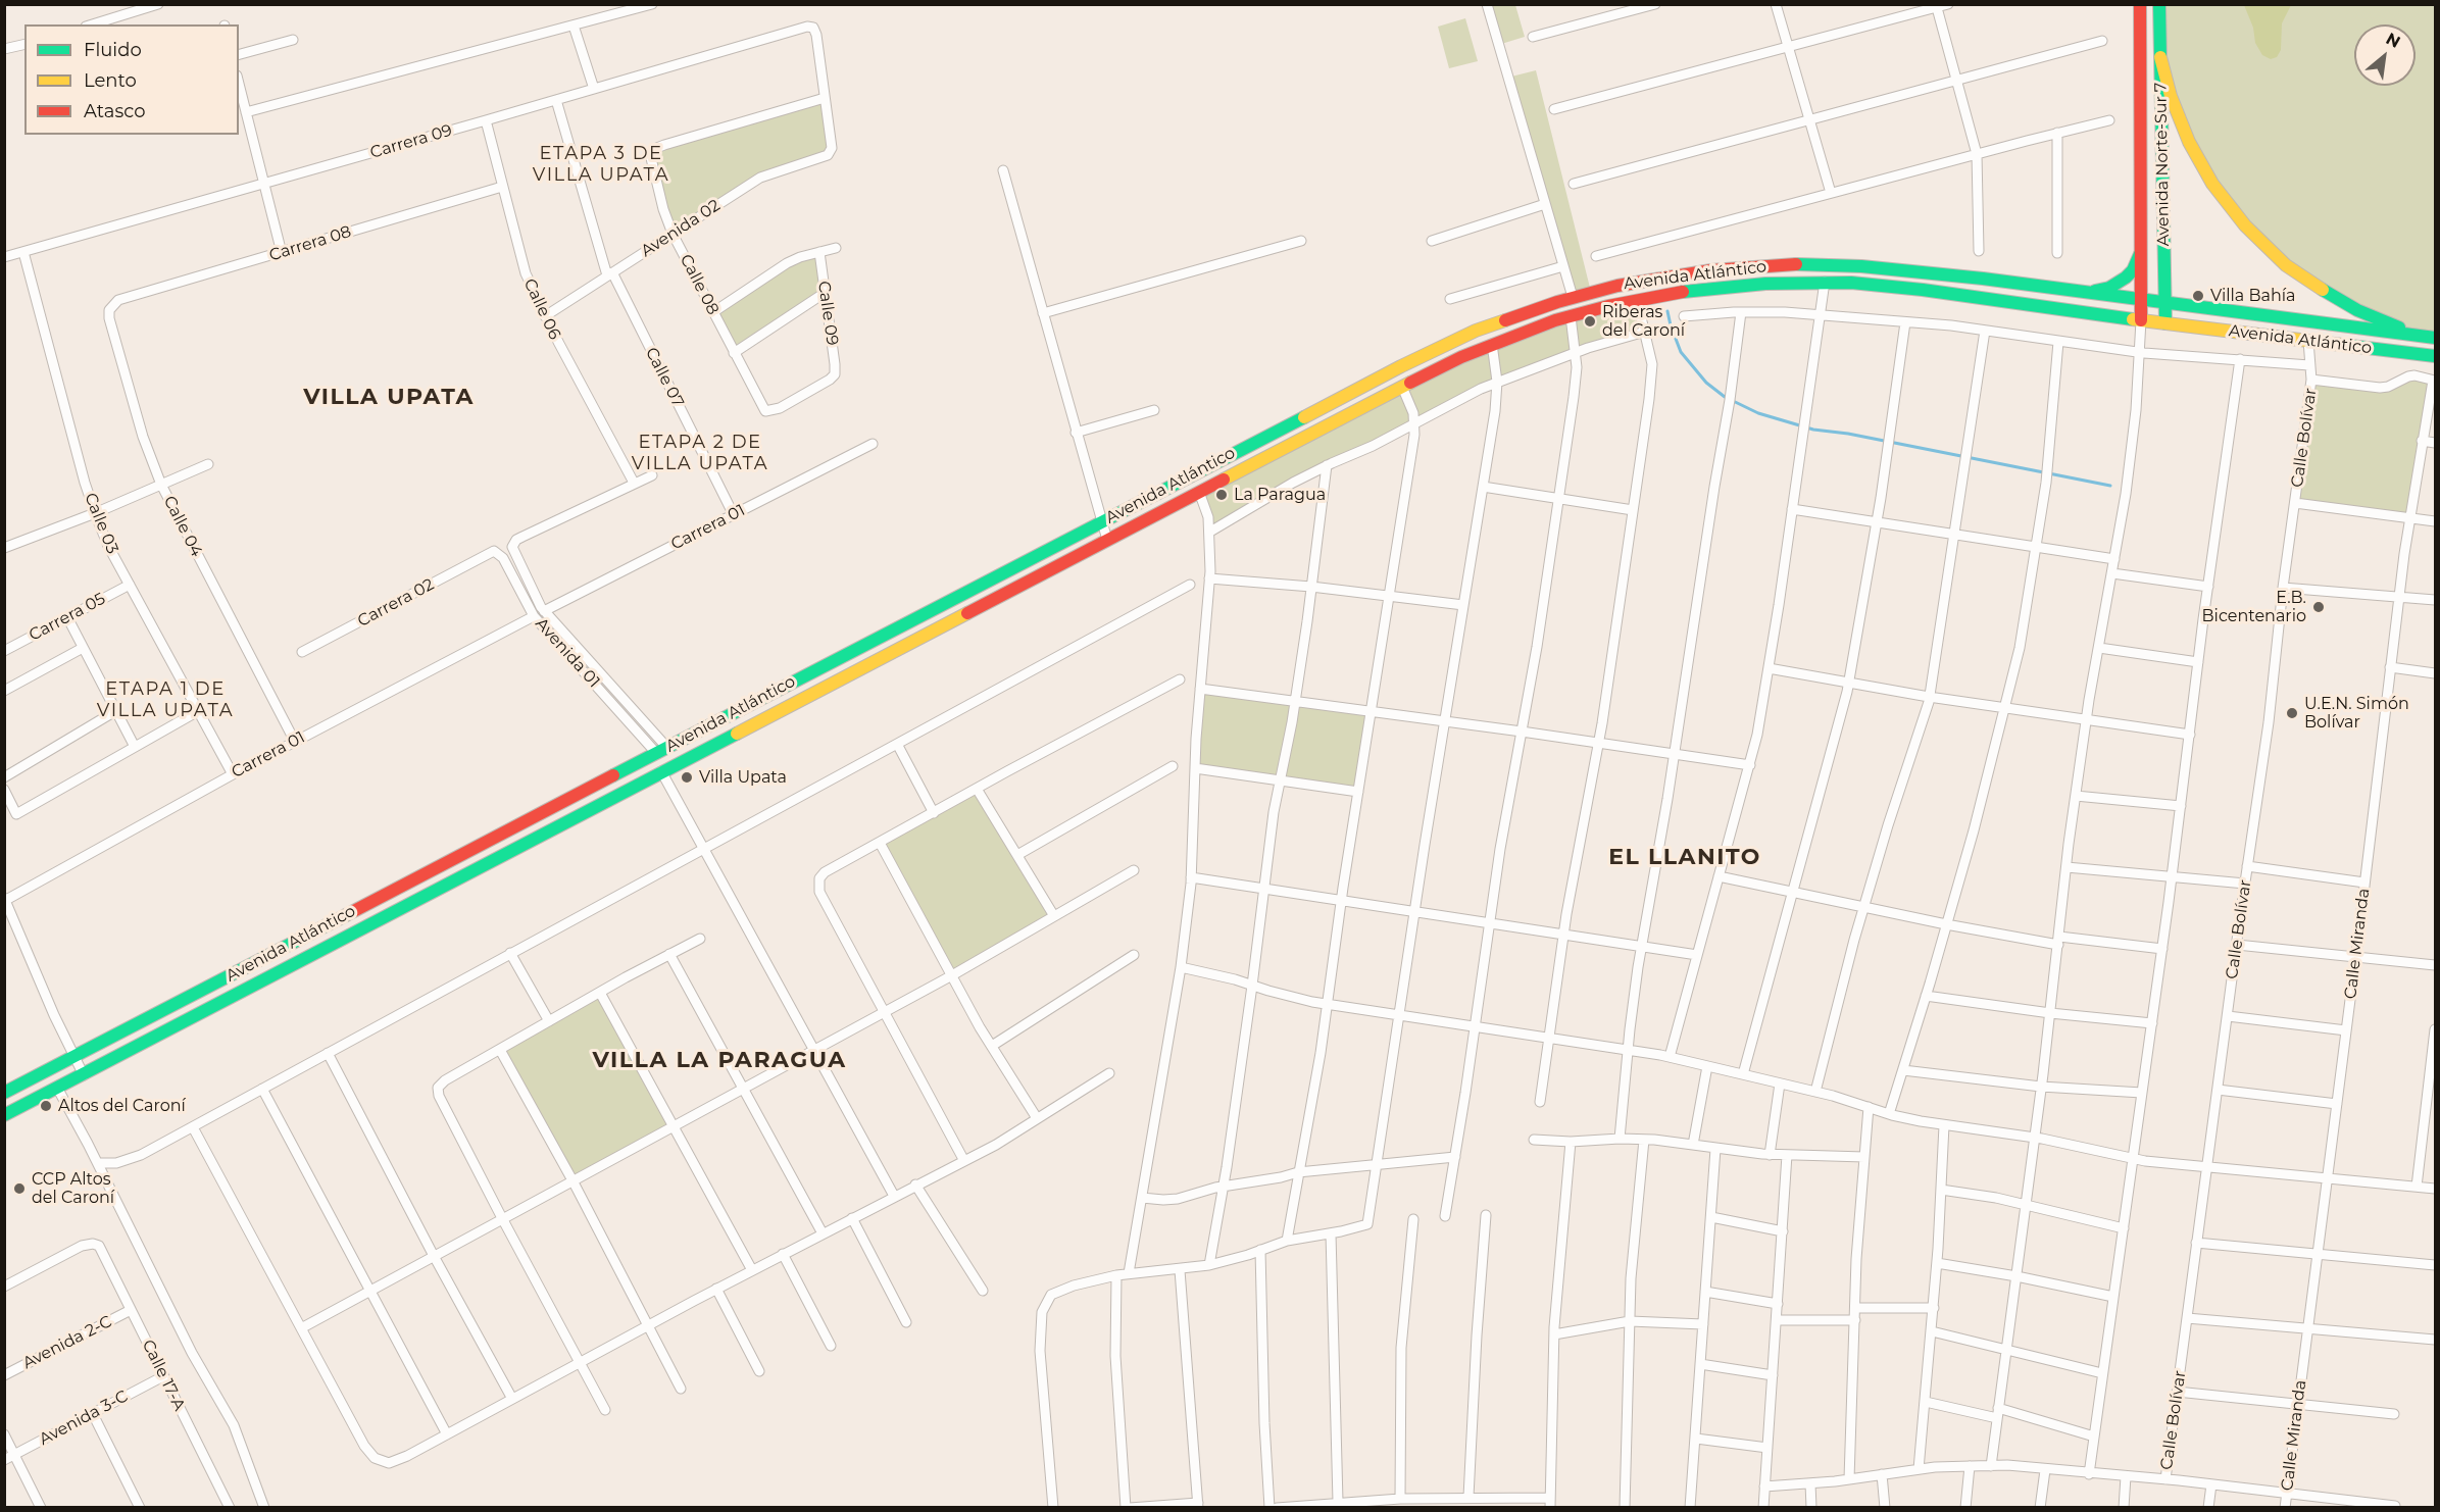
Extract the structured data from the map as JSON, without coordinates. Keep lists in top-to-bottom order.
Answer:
{
  "streets": {
    "street": [
      "Carrera 09",
      "Avenida Norte-Sur 7",
      "Avenida 02",
      "Carrera 08",
      "Avenida Atlántico",
      "Calle 08",
      "Calle 06",
      "Calle 09",
      "Calle 07",
      "Calle Bolívar",
      "Calle 03",
      "Calle 04",
      "Carrera 01",
      "Carrera 02",
      "Carrera 05",
      "Avenida 01",
      "Calle Miranda",
      "Avenida 2-C",
      "Calle 17-A",
      "Avenida 3-C"
    ]
  },
  "crossings": [
    ["Carrera 09", "Avenida 02"],
    ["Carrera 09", "Calle 08"],
    ["Carrera 09", "Calle 06"],
    ["Carrera 09", "Calle 07"],
    ["Carrera 09", "Calle 03"],
    ["Avenida Norte-Sur 7", "Avenida Atlántico"],
    ["Avenida 02", "Calle 08"],
    ["Avenida 02", "Calle 06"],
    ["Avenida 02", "Calle 07"],
    ["Carrera 08", "Calle 06"],
    ["Carrera 08", "Calle 04"],
    ["Avenida Atlántico", "Calle Bolívar"],
    ["Avenida Atlántico", "Avenida 01"],
    ["Calle 08", "Calle 09"],
    ["Calle 06", "Avenida 01"],
    ["Calle 07", "Carrera 01"],
    ["Calle 03", "Carrera 01"],
    ["Calle 03", "Carrera 05"],
    ["Calle 04", "Carrera 01"],
    ["Carrera 01", "Avenida 01"],
    ["Carrera 02", "Avenida 01"],
    ["Avenida 2-C", "Calle 17-A"],
    ["Calle 17-A", "Avenida 3-C"]
  ],
  "districts": [
    "ETAPA 3 DE VILLA UPATA",
    "VILLA UPATA",
    "ETAPA 2 DE VILLA UPATA",
    "ETAPA 1 DE VILLA UPATA",
    "EL LLANITO",
    "VILLA LA PARAGUA"
  ],
  "places": [
    "Villa Bahía",
    "Riberas del Caroní",
    "La Paragua",
    "E.B. Bicentenario",
    "U.E.N. Simón Bolívar",
    "Villa Upata",
    "Altos del Caroní",
    "CCP Altos del Caroní"
  ],
  "legend": ["Fluido", "Lento", "Atasco"],
  "north": "top right"
}
